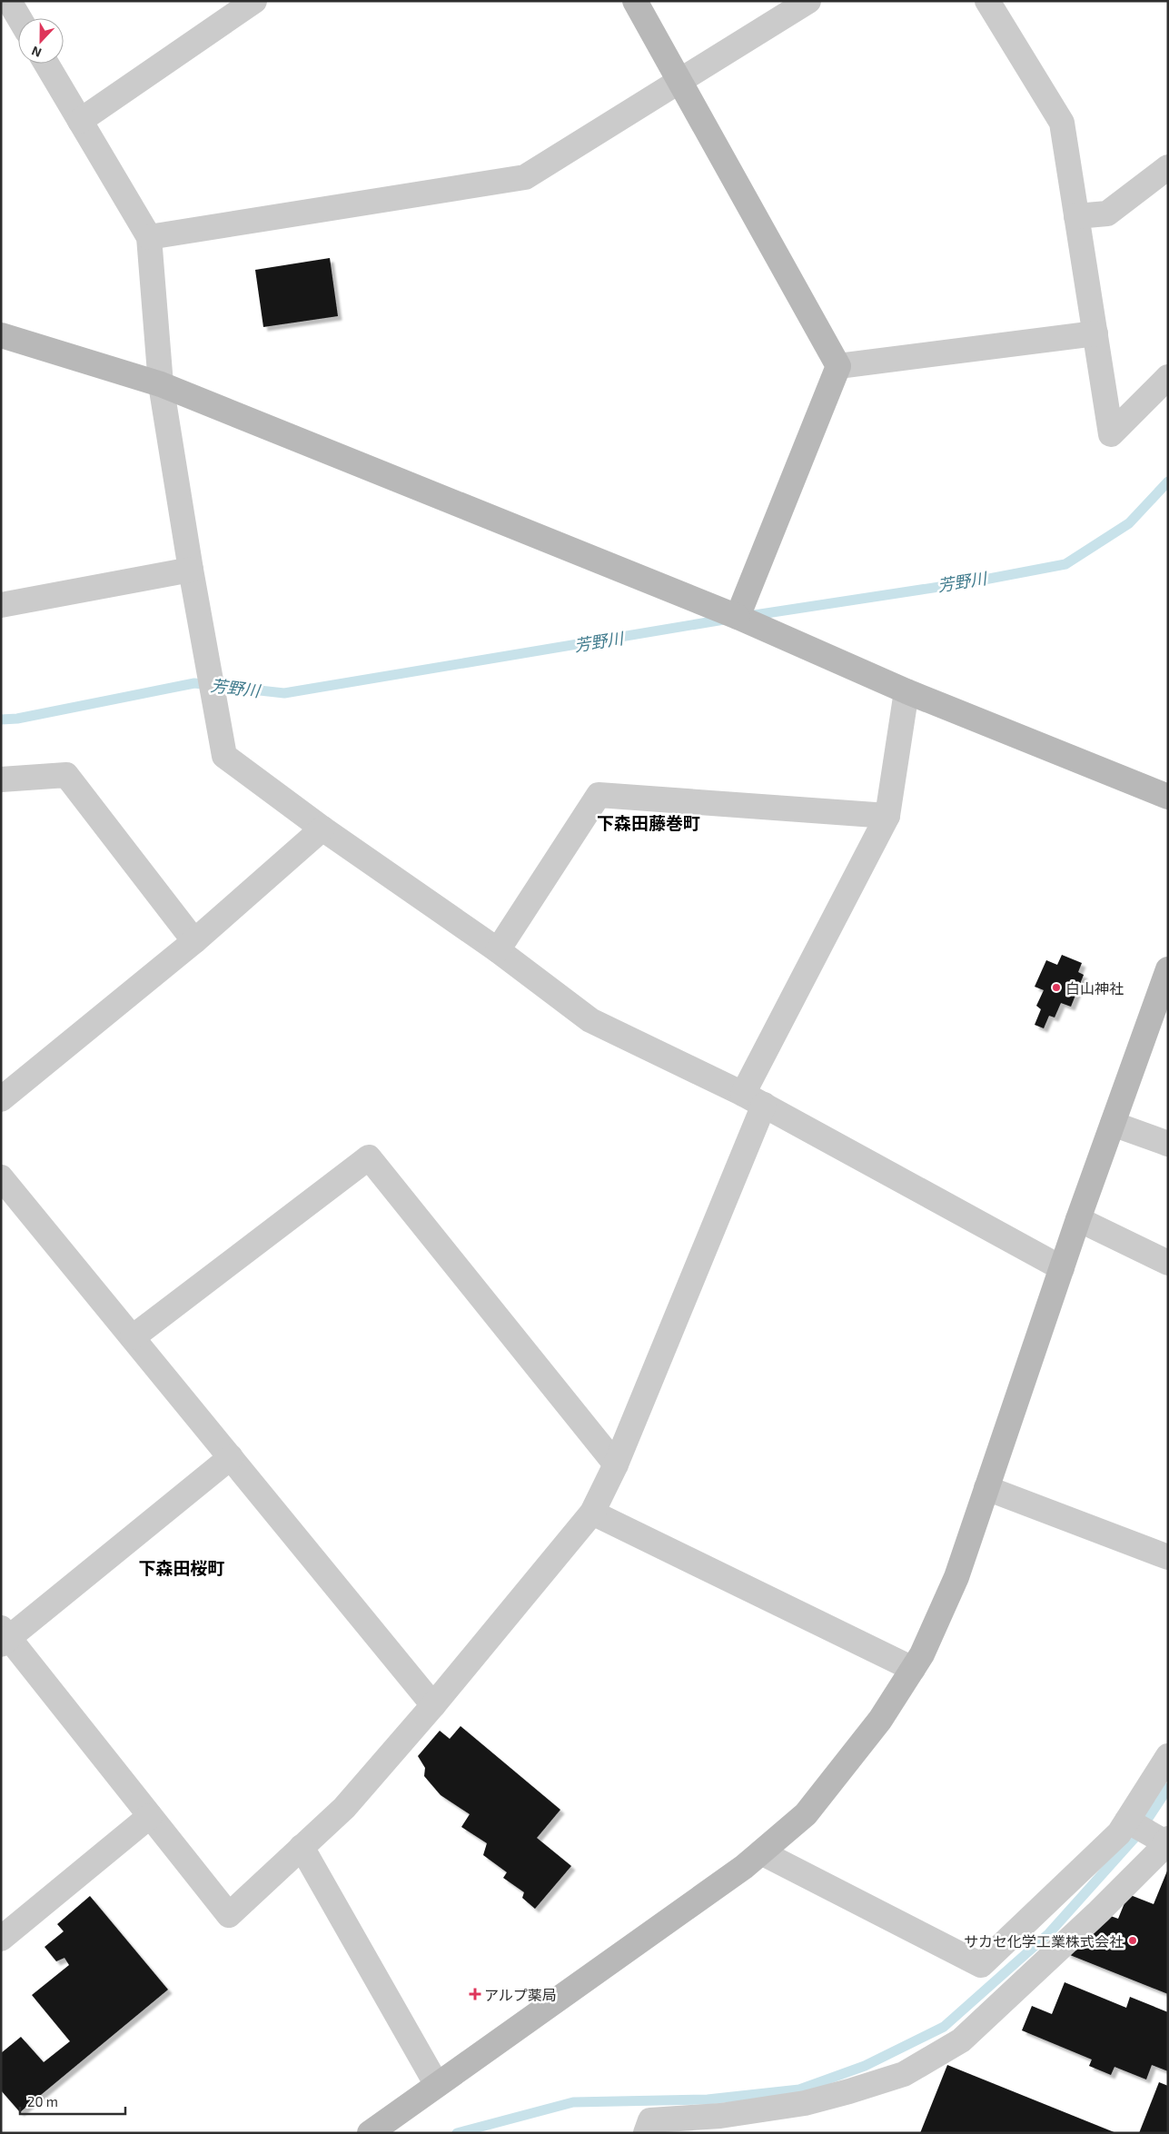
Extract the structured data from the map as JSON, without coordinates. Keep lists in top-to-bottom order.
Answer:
{
  "districts": ["下森田藤巻町", "下森田桜町"],
  "water": ["芳野川"],
  "places": {
    "other": ["白山神社", "サカセ化学工業株式会社"],
    "health": ["アルプ薬局"]
  },
  "scale_bar": "20 m",
  "north": "bottom"
}
